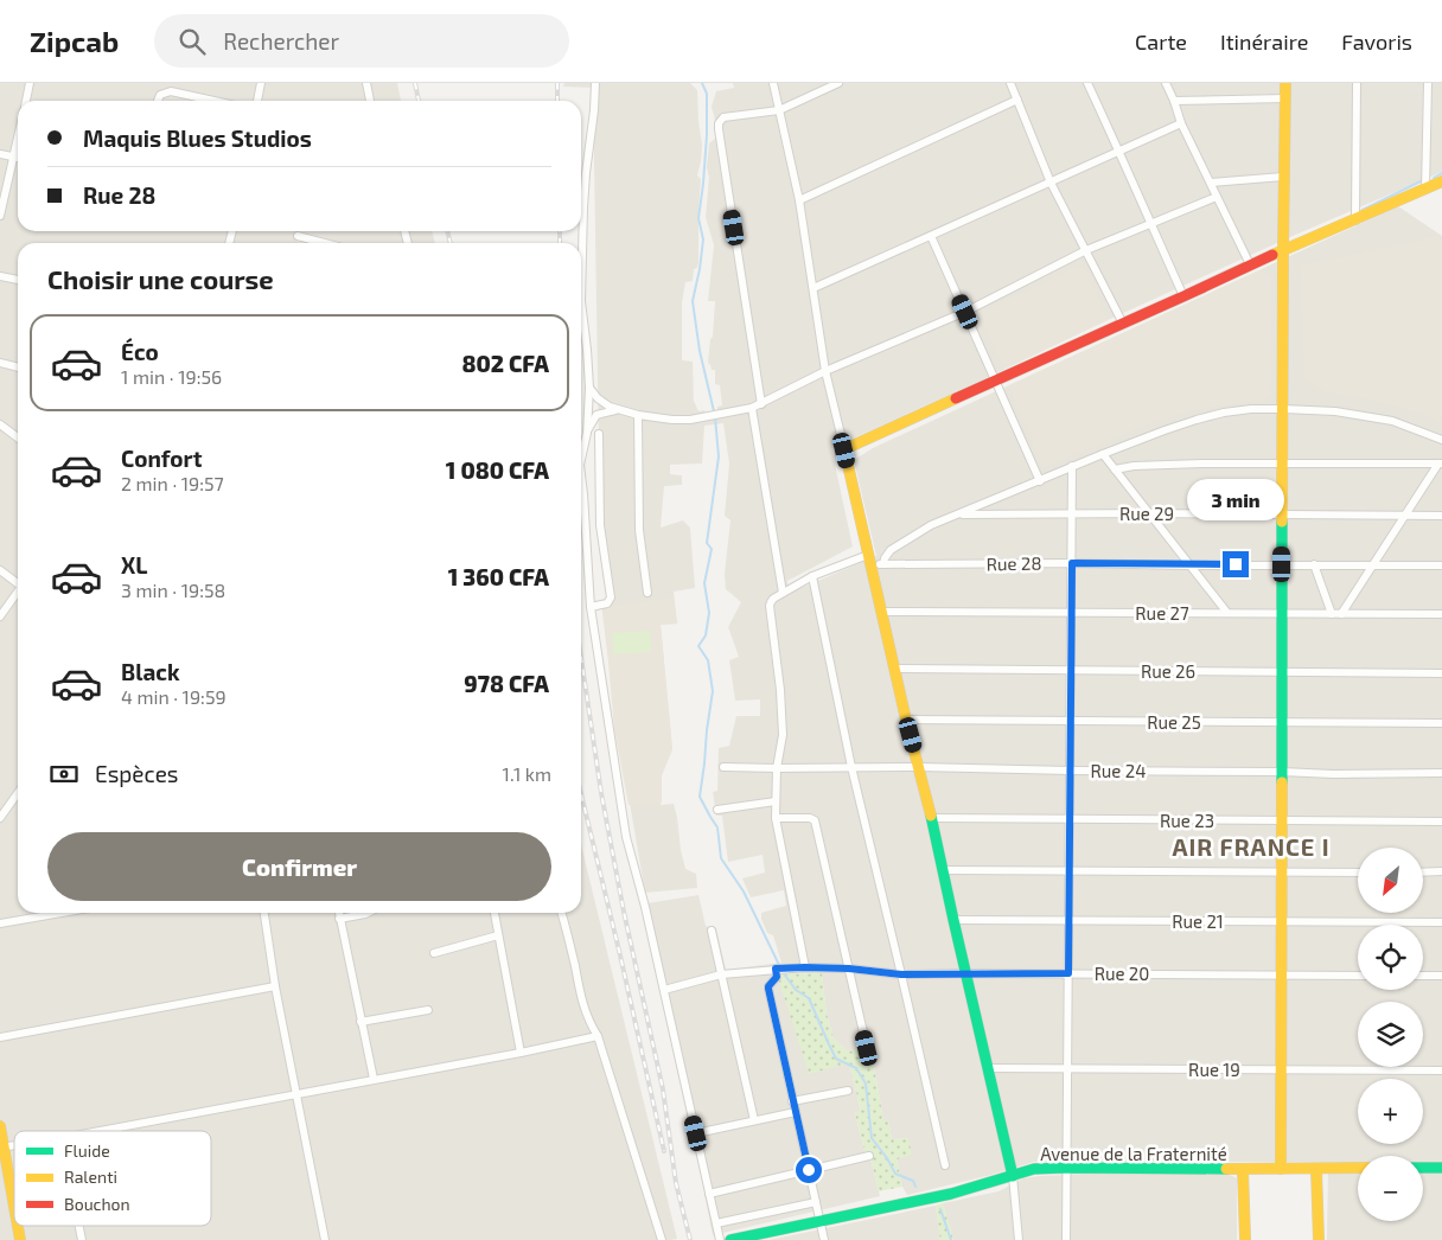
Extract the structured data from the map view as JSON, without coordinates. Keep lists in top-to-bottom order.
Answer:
{
  "streets": {
    "main road": ["Avenue de la Fraternité"],
    "street": [
      "Rue 29",
      "Rue 28",
      "Rue 27",
      "Rue 26",
      "Rue 25",
      "Rue 24",
      "Rue 23",
      "Rue 21",
      "Rue 20",
      "Rue 19"
    ]
  },
  "districts": ["AIR FRANCE I"],
  "legend": ["Fluide", "Ralenti", "Bouchon"],
  "north": "bottom left",
  "page": {
    "header": "Zipcab",
    "search": "Rechercher",
    "nav": ["Carte", "Itinéraire", "Favoris"],
    "banner": ["Maquis Blues Studios", "Rue 28"],
    "heading": "Choisir une course",
    "list": [
      {
        "name": "Éco",
        "note": "1 min · 19:56",
        "value": "802 CFA"
      },
      {
        "name": "Confort",
        "note": "2 min · 19:57",
        "value": "1 080 CFA"
      },
      {
        "name": "XL",
        "note": "3 min · 19:58",
        "value": "1 360 CFA"
      },
      {
        "name": "Black",
        "note": "4 min · 19:59",
        "value": "978 CFA"
      }
    ],
    "bubble": "3 min",
    "pay": ["Espèces", "1.1 km"],
    "buttons": "Confirmer",
    "map_buttons": ["+", "−"]
  }
}
